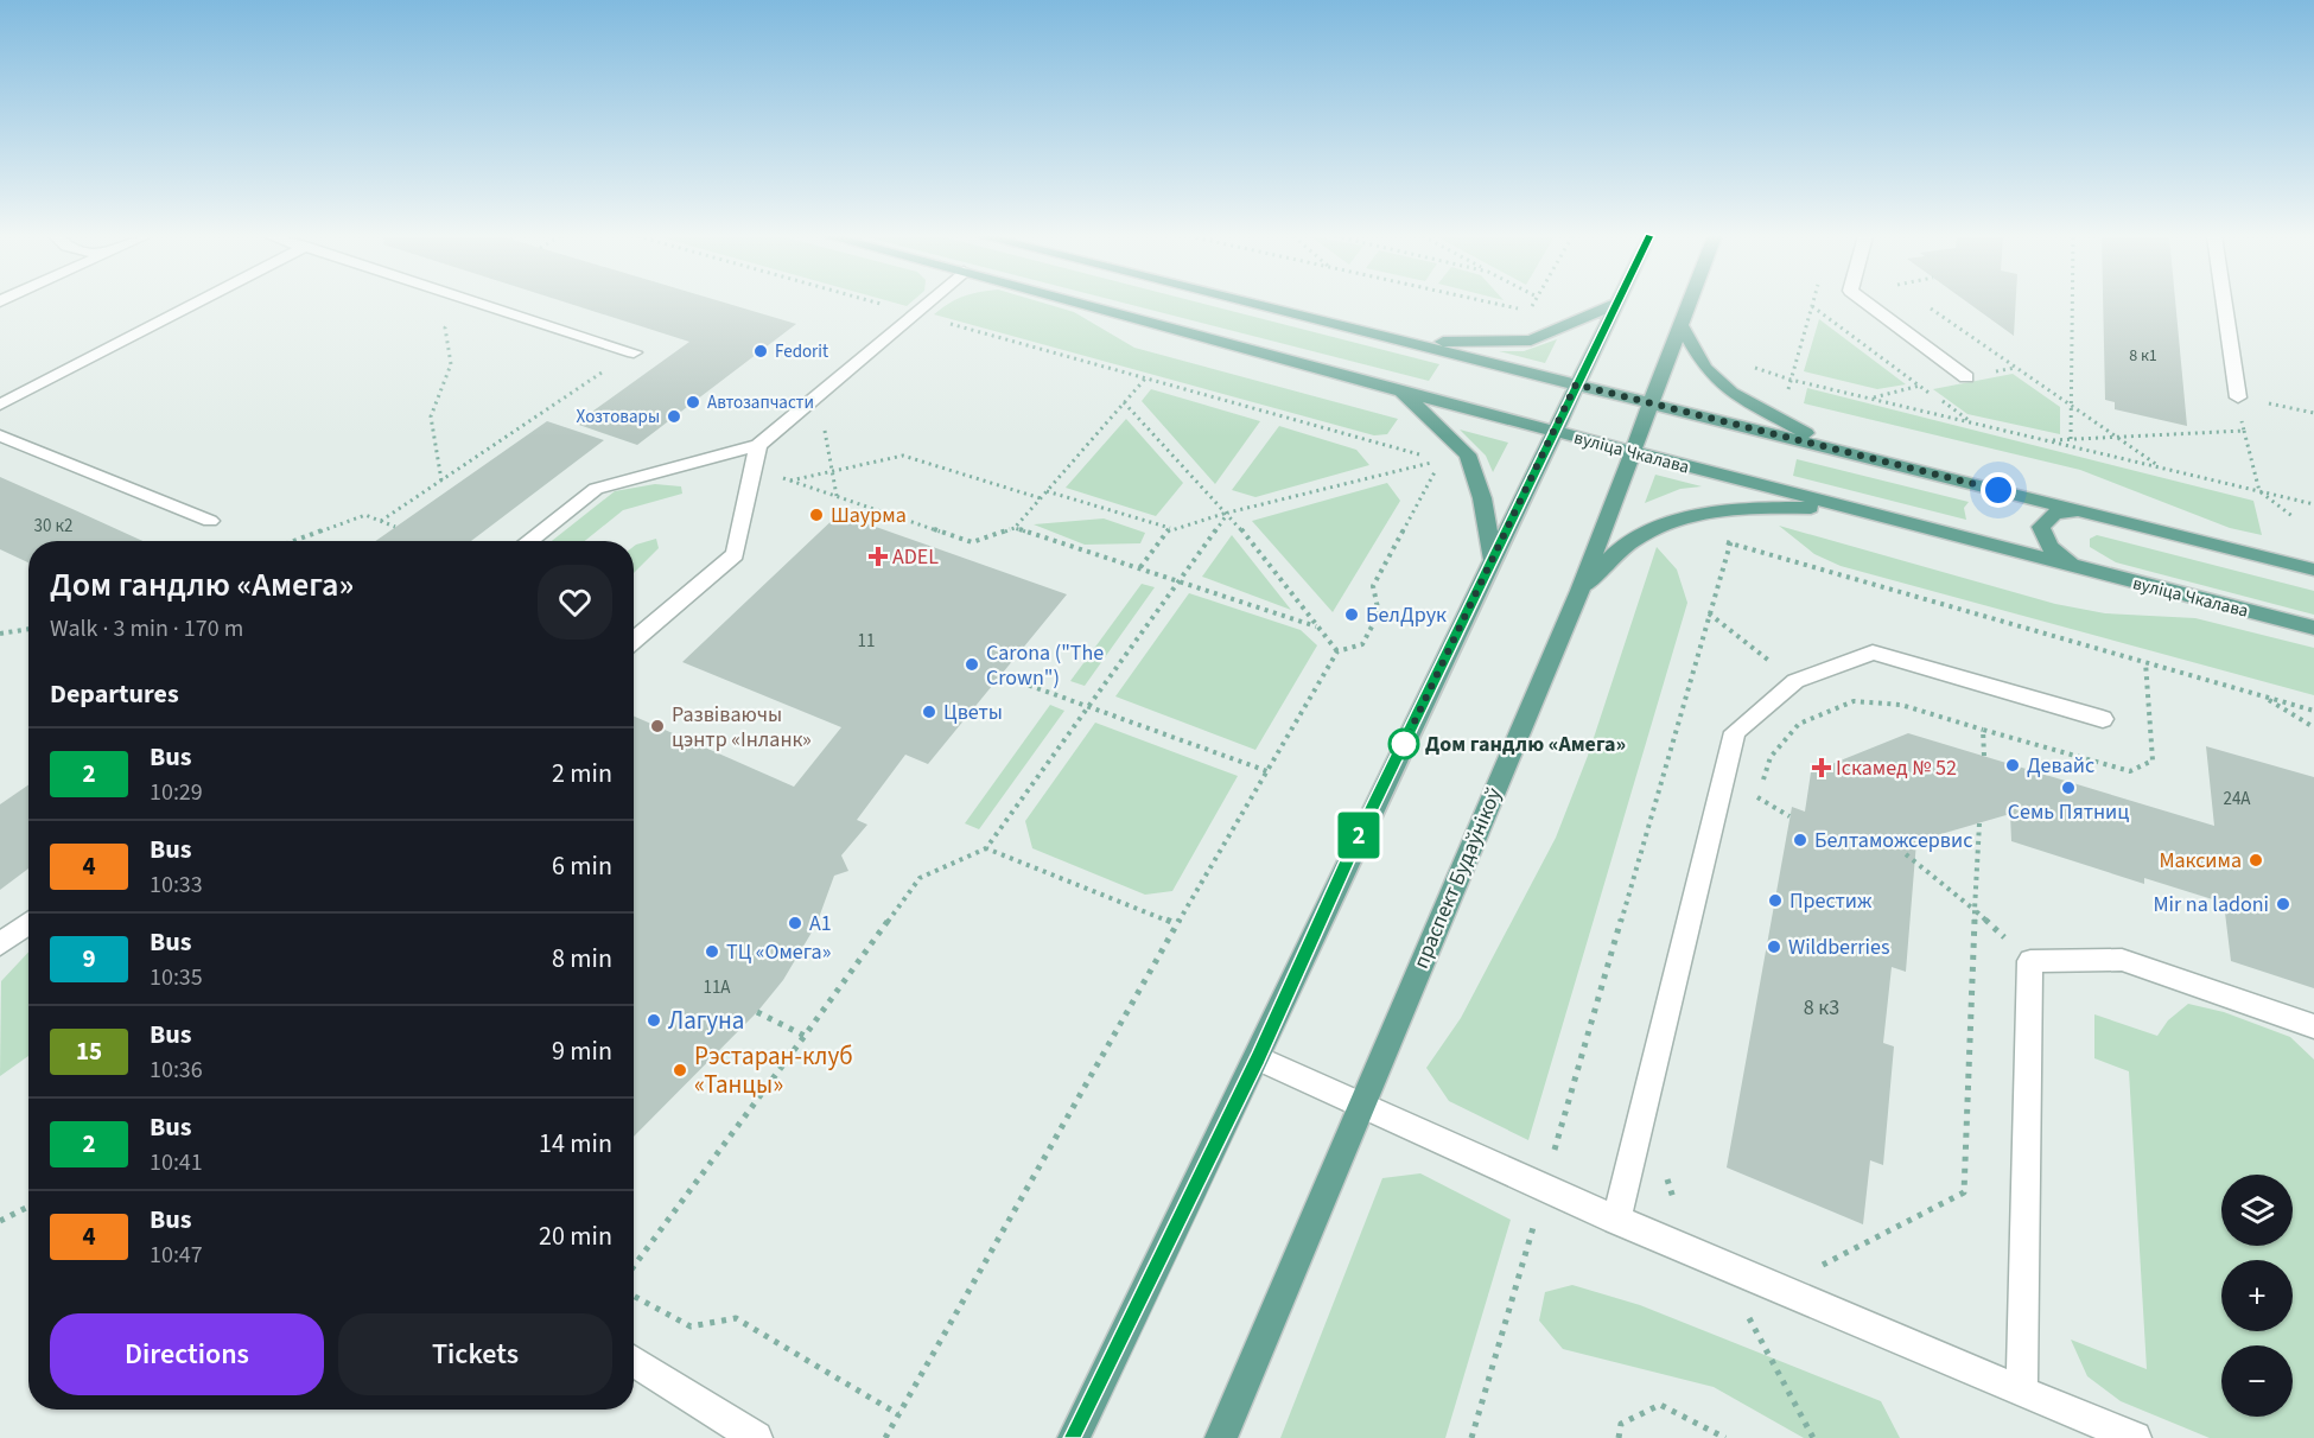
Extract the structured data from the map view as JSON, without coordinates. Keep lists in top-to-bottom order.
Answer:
{
  "streets": {
    "main road": ["вуліца Чкалава", "праспект Будаўнікоў"]
  },
  "crossings": [
    ["вуліца Чкалава", "праспект Будаўнікоў"]
  ],
  "places": {
    "other": [
      "Fedorit",
      "Автозапчасти",
      "Хозтовары",
      "Шаурма",
      "БелДрук",
      "Carona (\"The Crown\")",
      "Цветы",
      "Развіваючы цэнтр «Інланк»",
      "Дом гандлю «Амега»",
      "Девайс",
      "Семь Пятниц",
      "Белтаможсервис",
      "Максима",
      "Престиж",
      "Mir na ladoni",
      "A1",
      "Wildberries",
      "ТЦ «Омега»",
      "Лагуна",
      "Рэстаран-клуб «Танцы»"
    ],
    "health": ["ADEL", "Іскамед № 52"]
  },
  "lines": ["bus line 2"],
  "house_numbers": [
    "8 к1",
    "30 к2",
    "11",
    "24А",
    "11А",
    "8 к3"
  ],
  "page": {
    "on_map": "2",
    "heading": [
      ["Дом гандлю «Амега»", "Walk · 3 min · 170 m"],
      "Departures"
    ],
    "list": [
      {
        "mark": "2",
        "name": "Bus",
        "note": "10:29",
        "value": "2 min"
      },
      {
        "mark": "4",
        "name": "Bus",
        "note": "10:33",
        "value": "6 min"
      },
      {
        "mark": "9",
        "name": "Bus",
        "note": "10:35",
        "value": "8 min"
      },
      {
        "mark": "15",
        "name": "Bus",
        "note": "10:36",
        "value": "9 min"
      },
      {
        "mark": "2",
        "name": "Bus",
        "note": "10:41",
        "value": "14 min"
      },
      {
        "mark": "4",
        "name": "Bus",
        "note": "10:47",
        "value": "20 min"
      }
    ],
    "map_buttons": ["+", "−"],
    "buttons": ["Directions", "Tickets"]
  }
}
